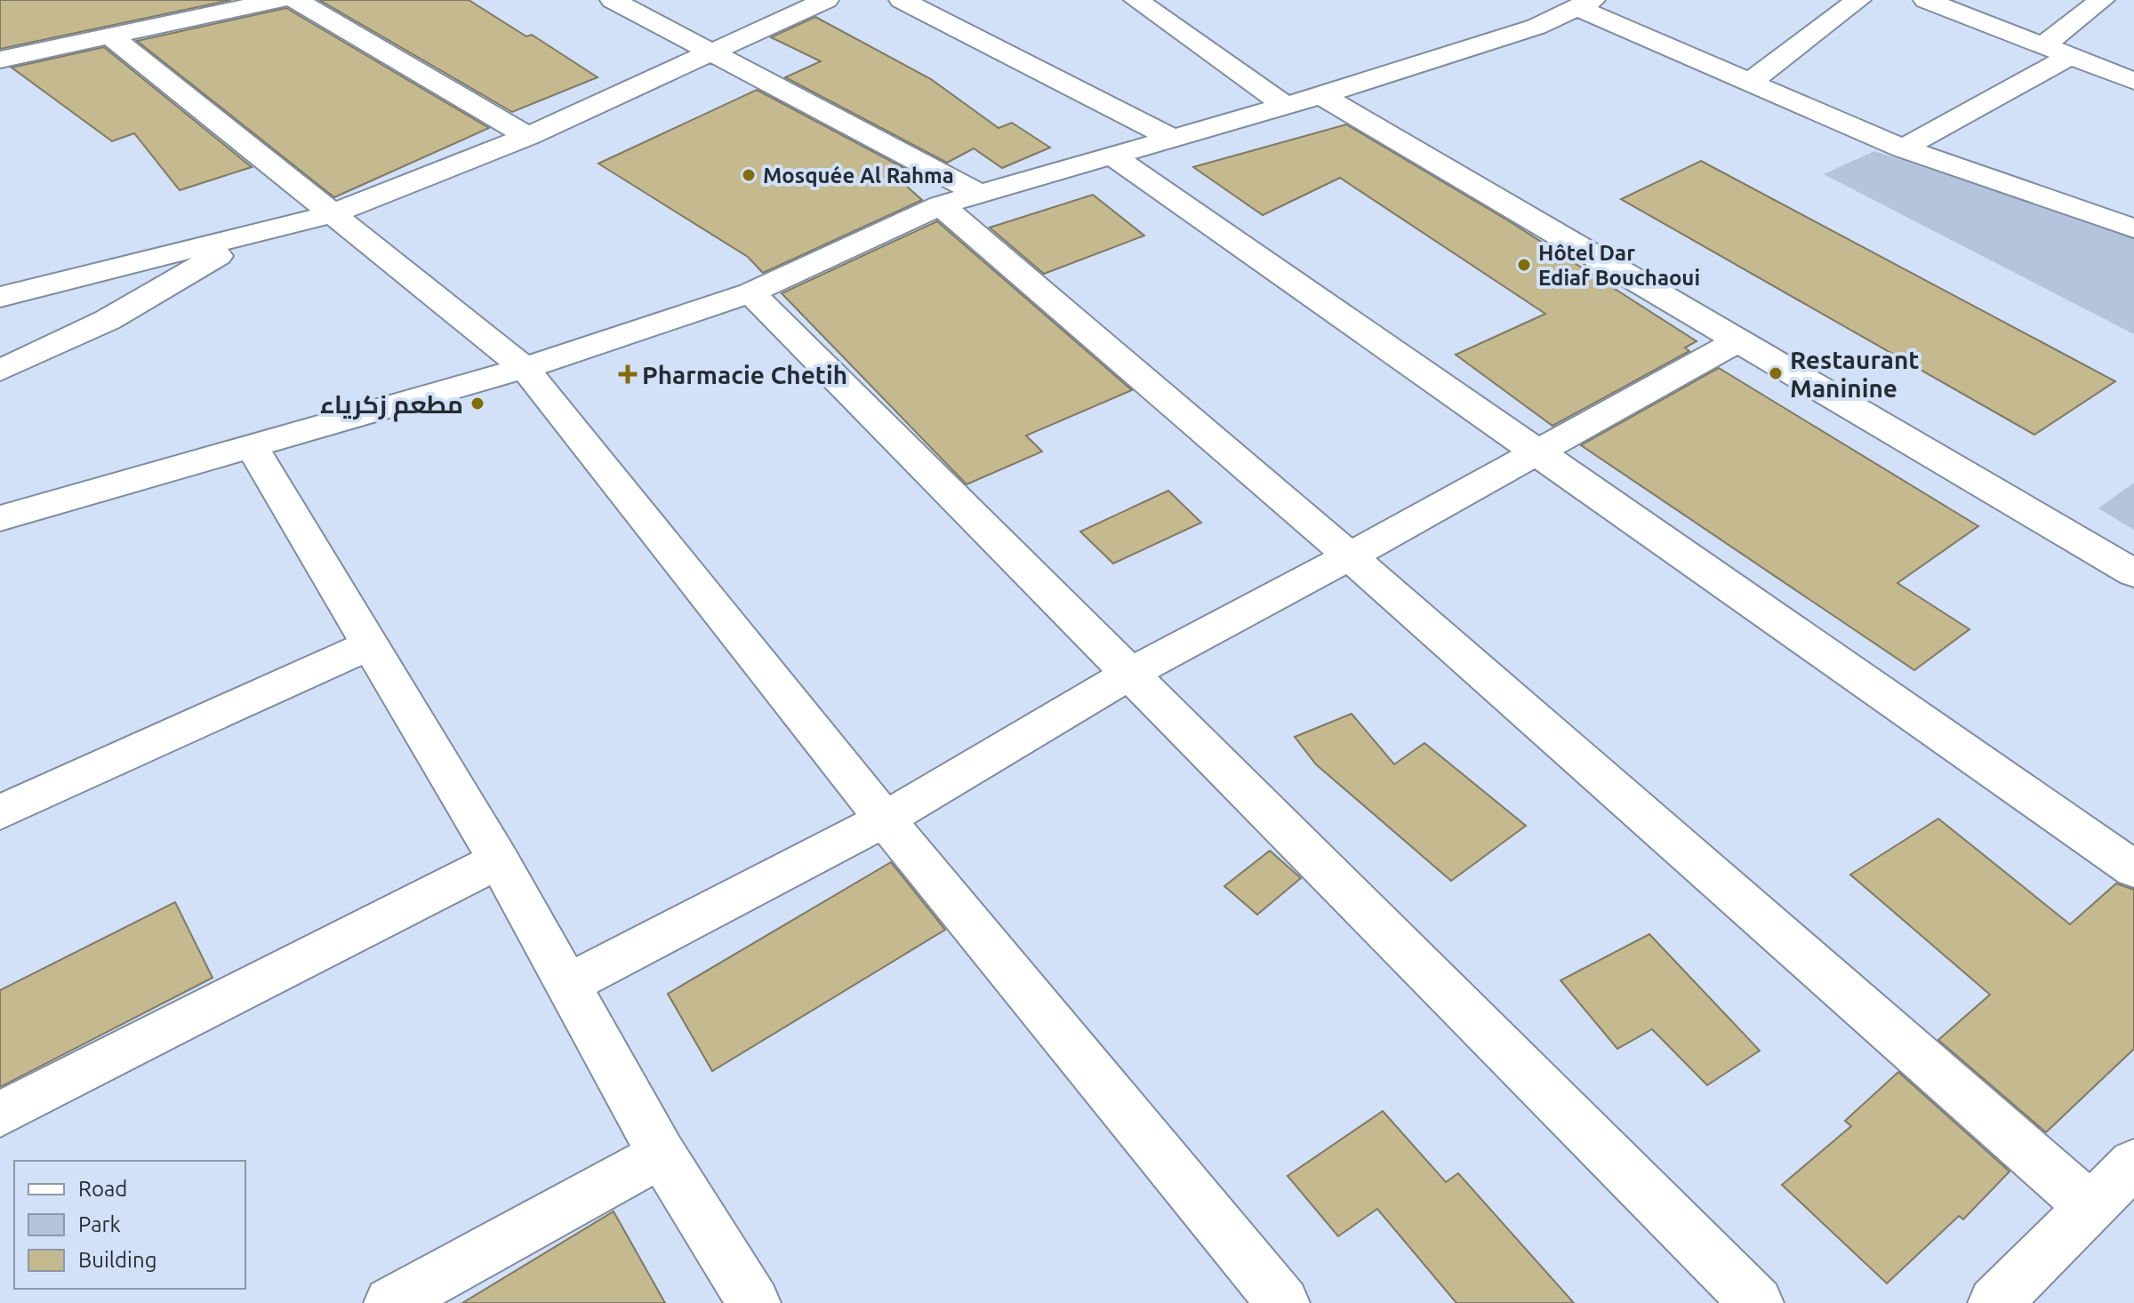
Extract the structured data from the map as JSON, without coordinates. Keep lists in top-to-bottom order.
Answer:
{
  "places": {
    "other": [
      "Mosquée Al Rahma",
      "Hôtel Dar Ediaf Bouchaoui",
      "Restaurant Maninine",
      "مطعم زكرياء"
    ],
    "health": ["Pharmacie Chetih"]
  },
  "legend": ["Road", "Park", "Building"]
}
